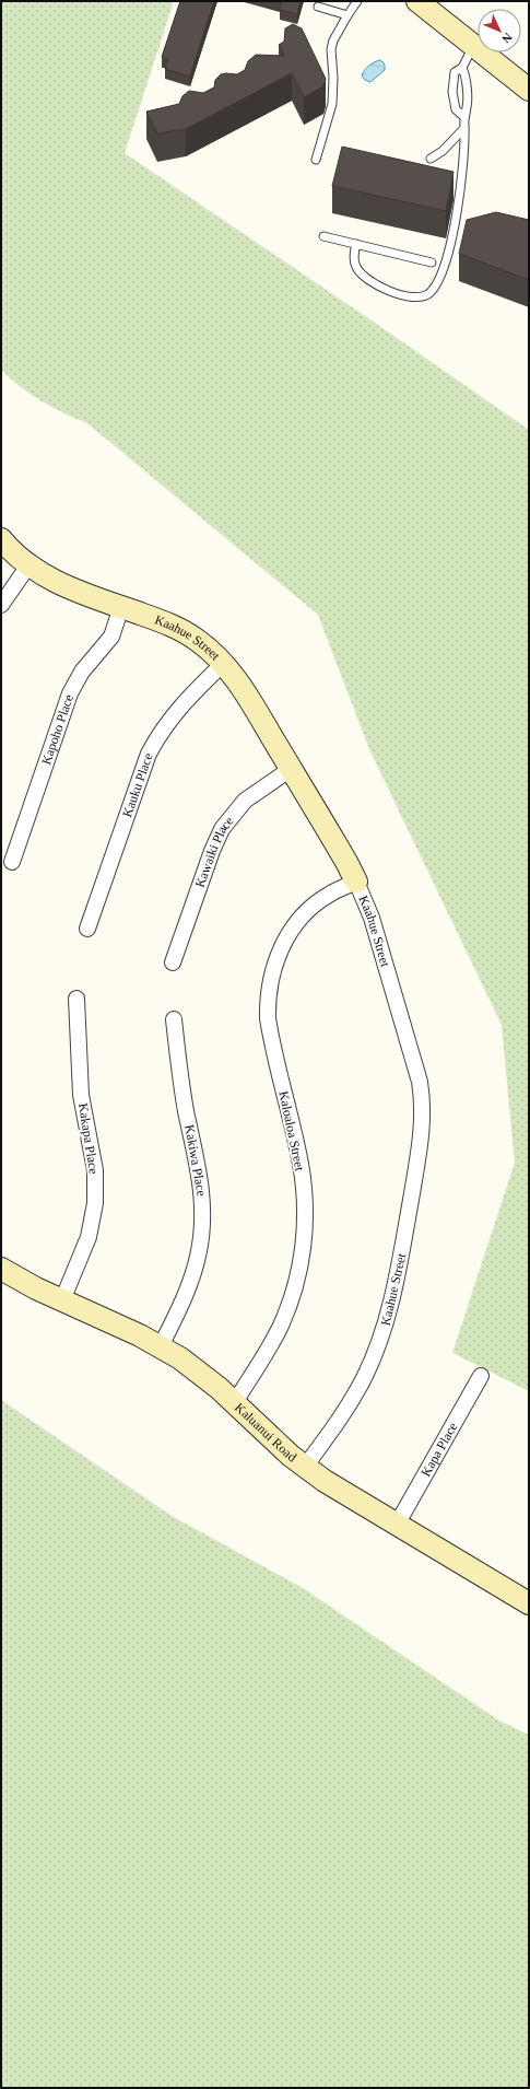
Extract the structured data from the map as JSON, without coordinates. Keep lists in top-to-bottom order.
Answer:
{
  "streets": {
    "street": [
      "Kaahue Street",
      "Kapoho Place",
      "Kauku Place",
      "Kawaiki Place",
      "Kaloaloa Street",
      "Kakapa Place",
      "Kakiwa Place",
      "Kaluanui Road",
      "Kapa Place"
    ]
  },
  "crossings": [
    ["Kaahue Street", "Kapoho Place"],
    ["Kaahue Street", "Kauku Place"],
    ["Kaahue Street", "Kawaiki Place"],
    ["Kaahue Street", "Kaloaloa Street"],
    ["Kaahue Street", "Kaluanui Road"],
    ["Kaloaloa Street", "Kaluanui Road"],
    ["Kakapa Place", "Kaluanui Road"],
    ["Kakiwa Place", "Kaluanui Road"],
    ["Kaluanui Road", "Kapa Place"]
  ],
  "north": "bottom right"
}
